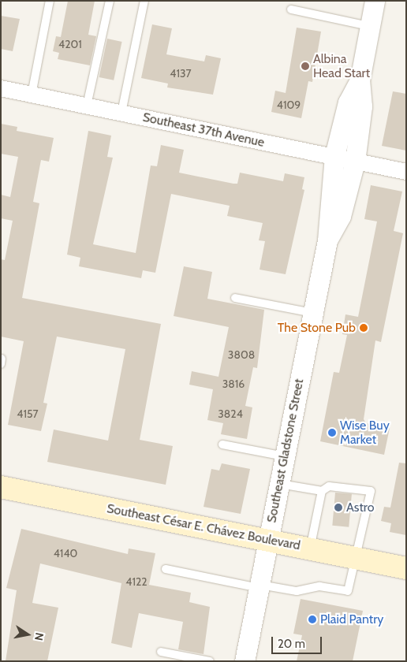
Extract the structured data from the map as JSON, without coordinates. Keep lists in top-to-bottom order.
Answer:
{
  "streets": {
    "main road": ["Southeast César E. Chávez Boulevard"],
    "street": ["Southeast 37th Avenue", "Southeast Gladstone Street"]
  },
  "crossings": [
    ["Southeast 37th Avenue", "Southeast Gladstone Street"],
    ["Southeast Gladstone Street", "Southeast César E. Chávez Boulevard"]
  ],
  "places": [
    "Albina Head Start",
    "The Stone Pub",
    "Wise Buy Market",
    "Astro",
    "Plaid Pantry"
  ],
  "house_numbers": [
    "4201",
    "4137",
    "4109",
    "3808",
    "3816",
    "4157",
    "3824",
    "4140",
    "4122"
  ],
  "scale_bar": "20 m",
  "north": "right"
}
